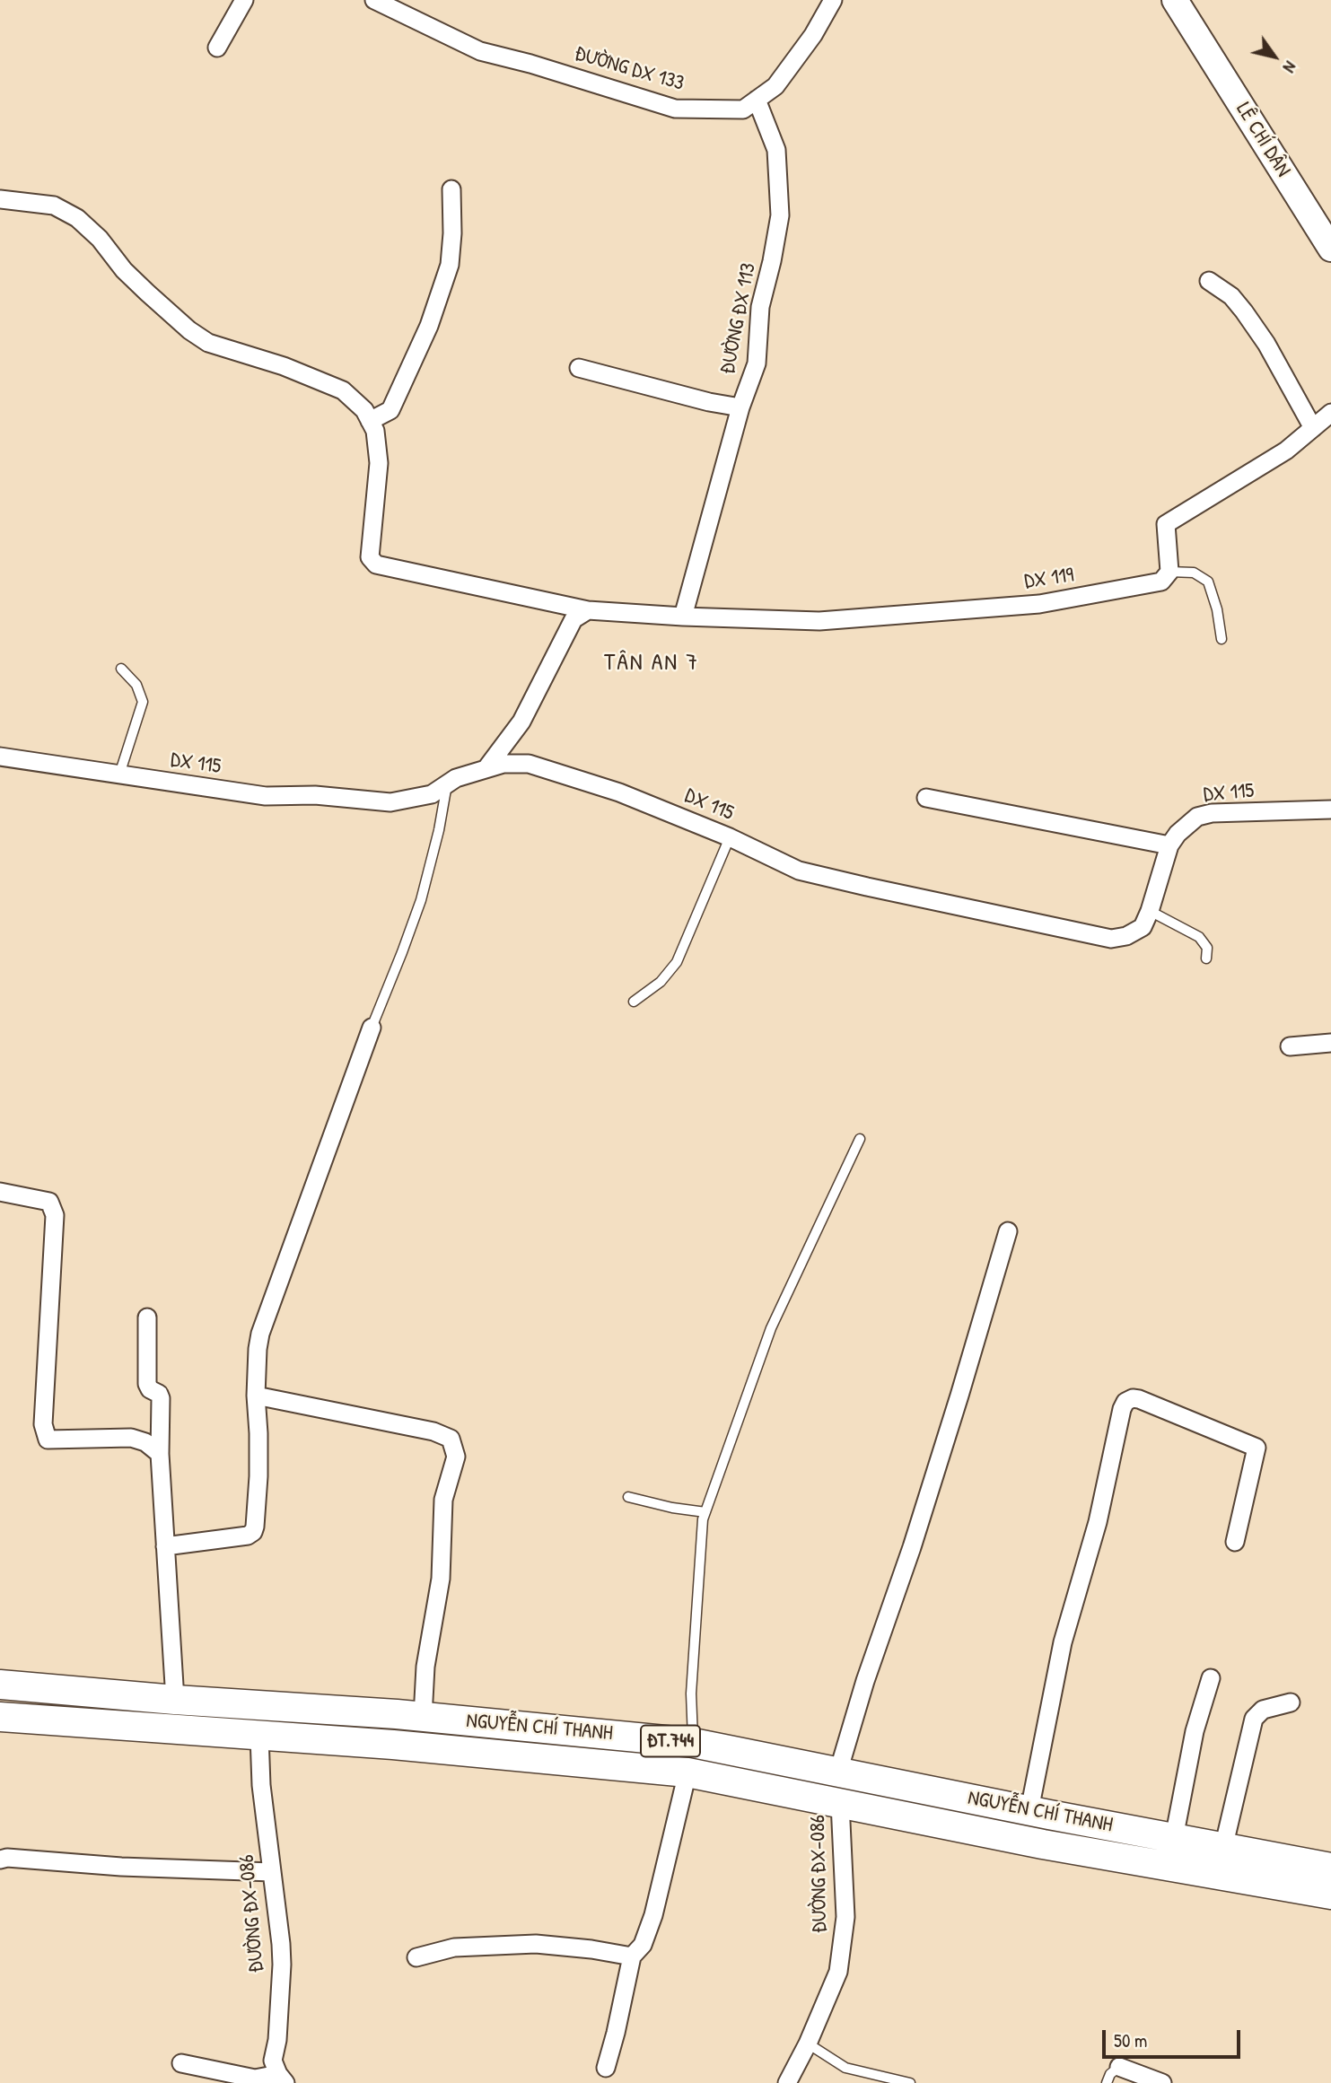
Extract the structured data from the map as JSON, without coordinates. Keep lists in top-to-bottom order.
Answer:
{
  "streets": {
    "main road": ["NGUYỄN CHÍ THANH", "ĐT.744"],
    "street": [
      "ĐƯỜNG DX 133",
      "LÊ CHÍ DÂN",
      "ĐƯỜNG ĐX 113",
      "DX 119",
      "DX 115",
      "ĐƯỜNG ĐX-086"
    ]
  },
  "crossings": [
    ["ĐƯỜNG DX 133", "ĐƯỜNG ĐX 113"],
    ["ĐƯỜNG ĐX 113", "DX 119"],
    ["NGUYỄN CHÍ THANH", "ĐƯỜNG ĐX-086"]
  ],
  "districts": ["TÂN AN 7"],
  "scale_bar": "50 m",
  "north": "bottom right"
}
